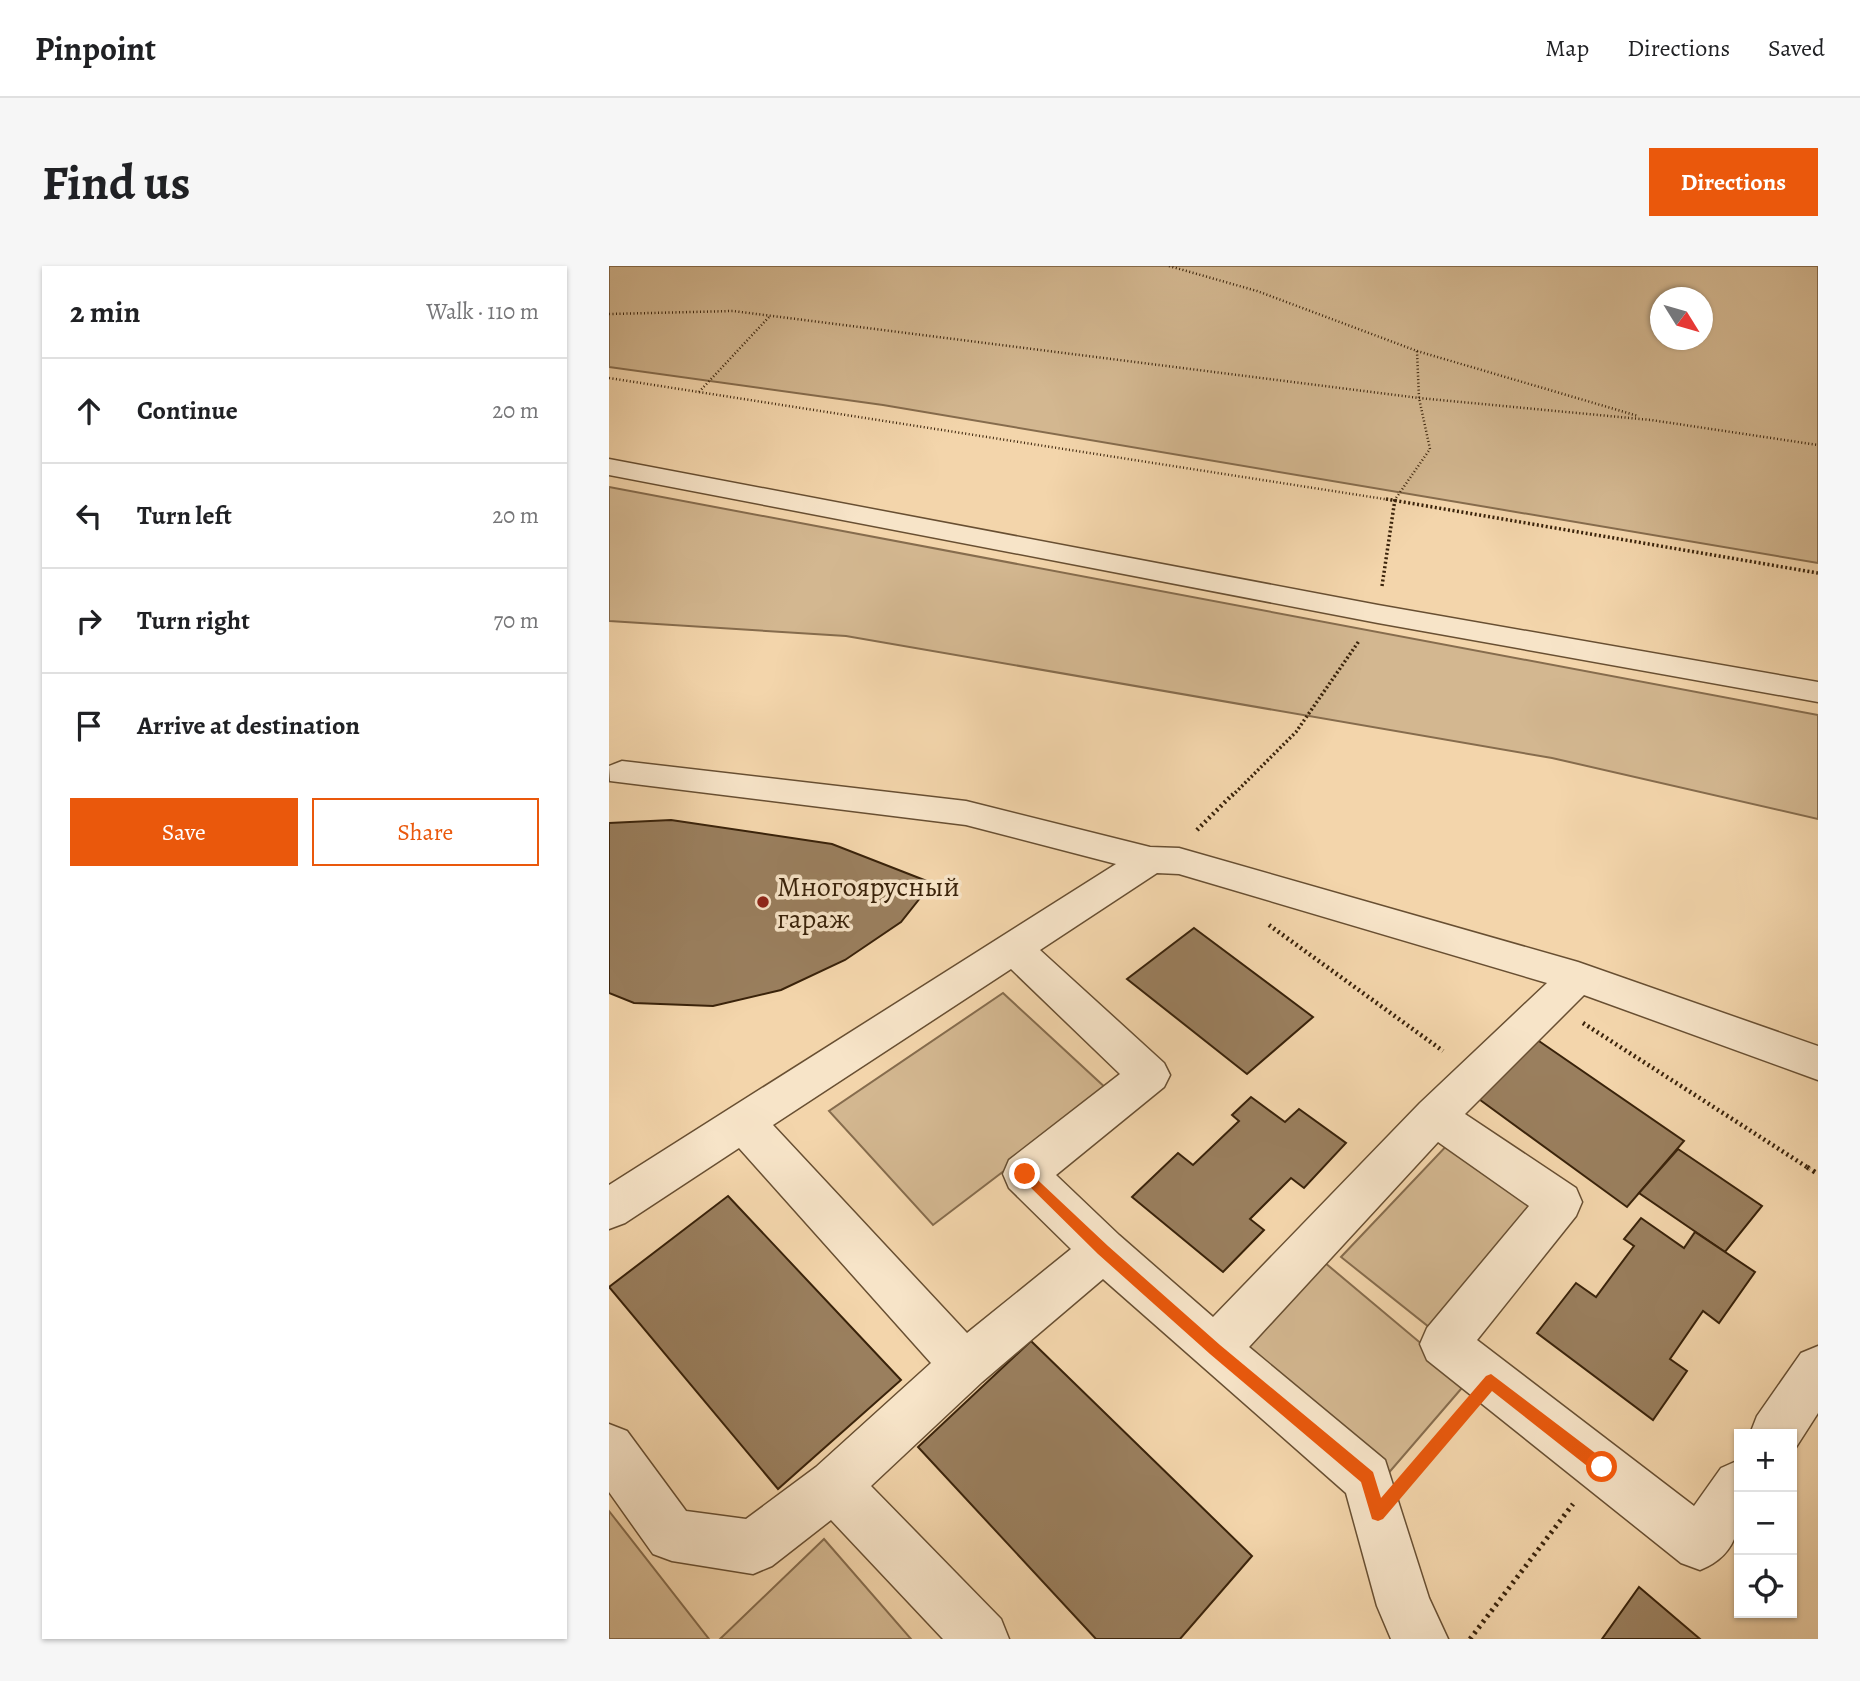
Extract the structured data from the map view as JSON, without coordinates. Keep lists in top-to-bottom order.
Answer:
{
  "places": ["Многоярусный гараж"],
  "north": "bottom right",
  "page": {
    "header": "Pinpoint",
    "nav": ["Map", "Directions", "Saved"],
    "buttons": [
      "Directions",
      ["Save", "Share"]
    ],
    "title": "Find us",
    "heading": ["2 min", "Walk · 110 m"],
    "list": [
      ["Continue", "20 m"],
      ["Turn left", "20 m"],
      ["Turn right", "70 m"],
      "Arrive at destination"
    ],
    "map_buttons": ["+", "−"]
  }
}
